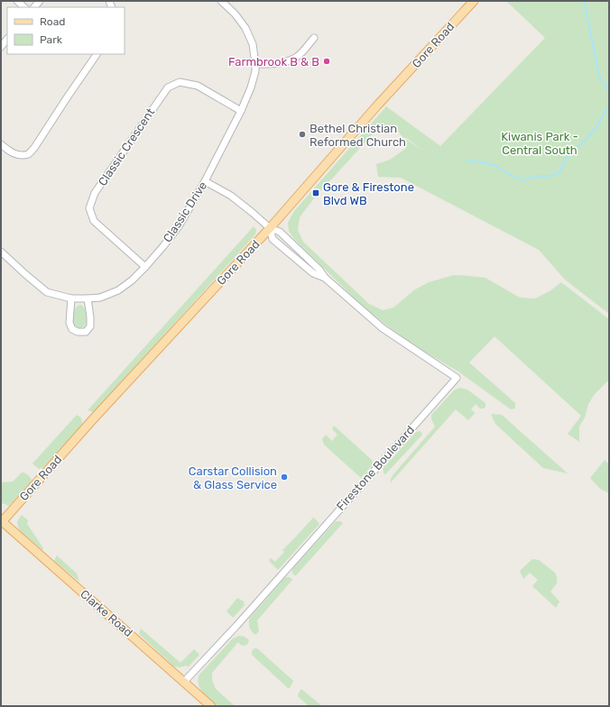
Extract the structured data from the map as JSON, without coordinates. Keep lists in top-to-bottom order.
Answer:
{
  "streets": {
    "main road": ["Gore Road", "Clarke Road"],
    "street": ["Classic Crescent", "Classic Drive", "Firestone Boulevard"]
  },
  "crossings": [
    ["Gore Road", "Firestone Boulevard"],
    ["Gore Road", "Clarke Road"],
    ["Classic Crescent", "Classic Drive"],
    ["Classic Drive", "Firestone Boulevard"],
    ["Firestone Boulevard", "Clarke Road"]
  ],
  "parks": ["Kiwanis Park - Central South"],
  "places": {
    "other": ["Farmbrook B & B", "Bethel Christian Reformed Church", "Carstar Collision & Glass Service"],
    "transit": ["Gore & Firestone Blvd WB"]
  },
  "legend": ["Road", "Park"]
}
